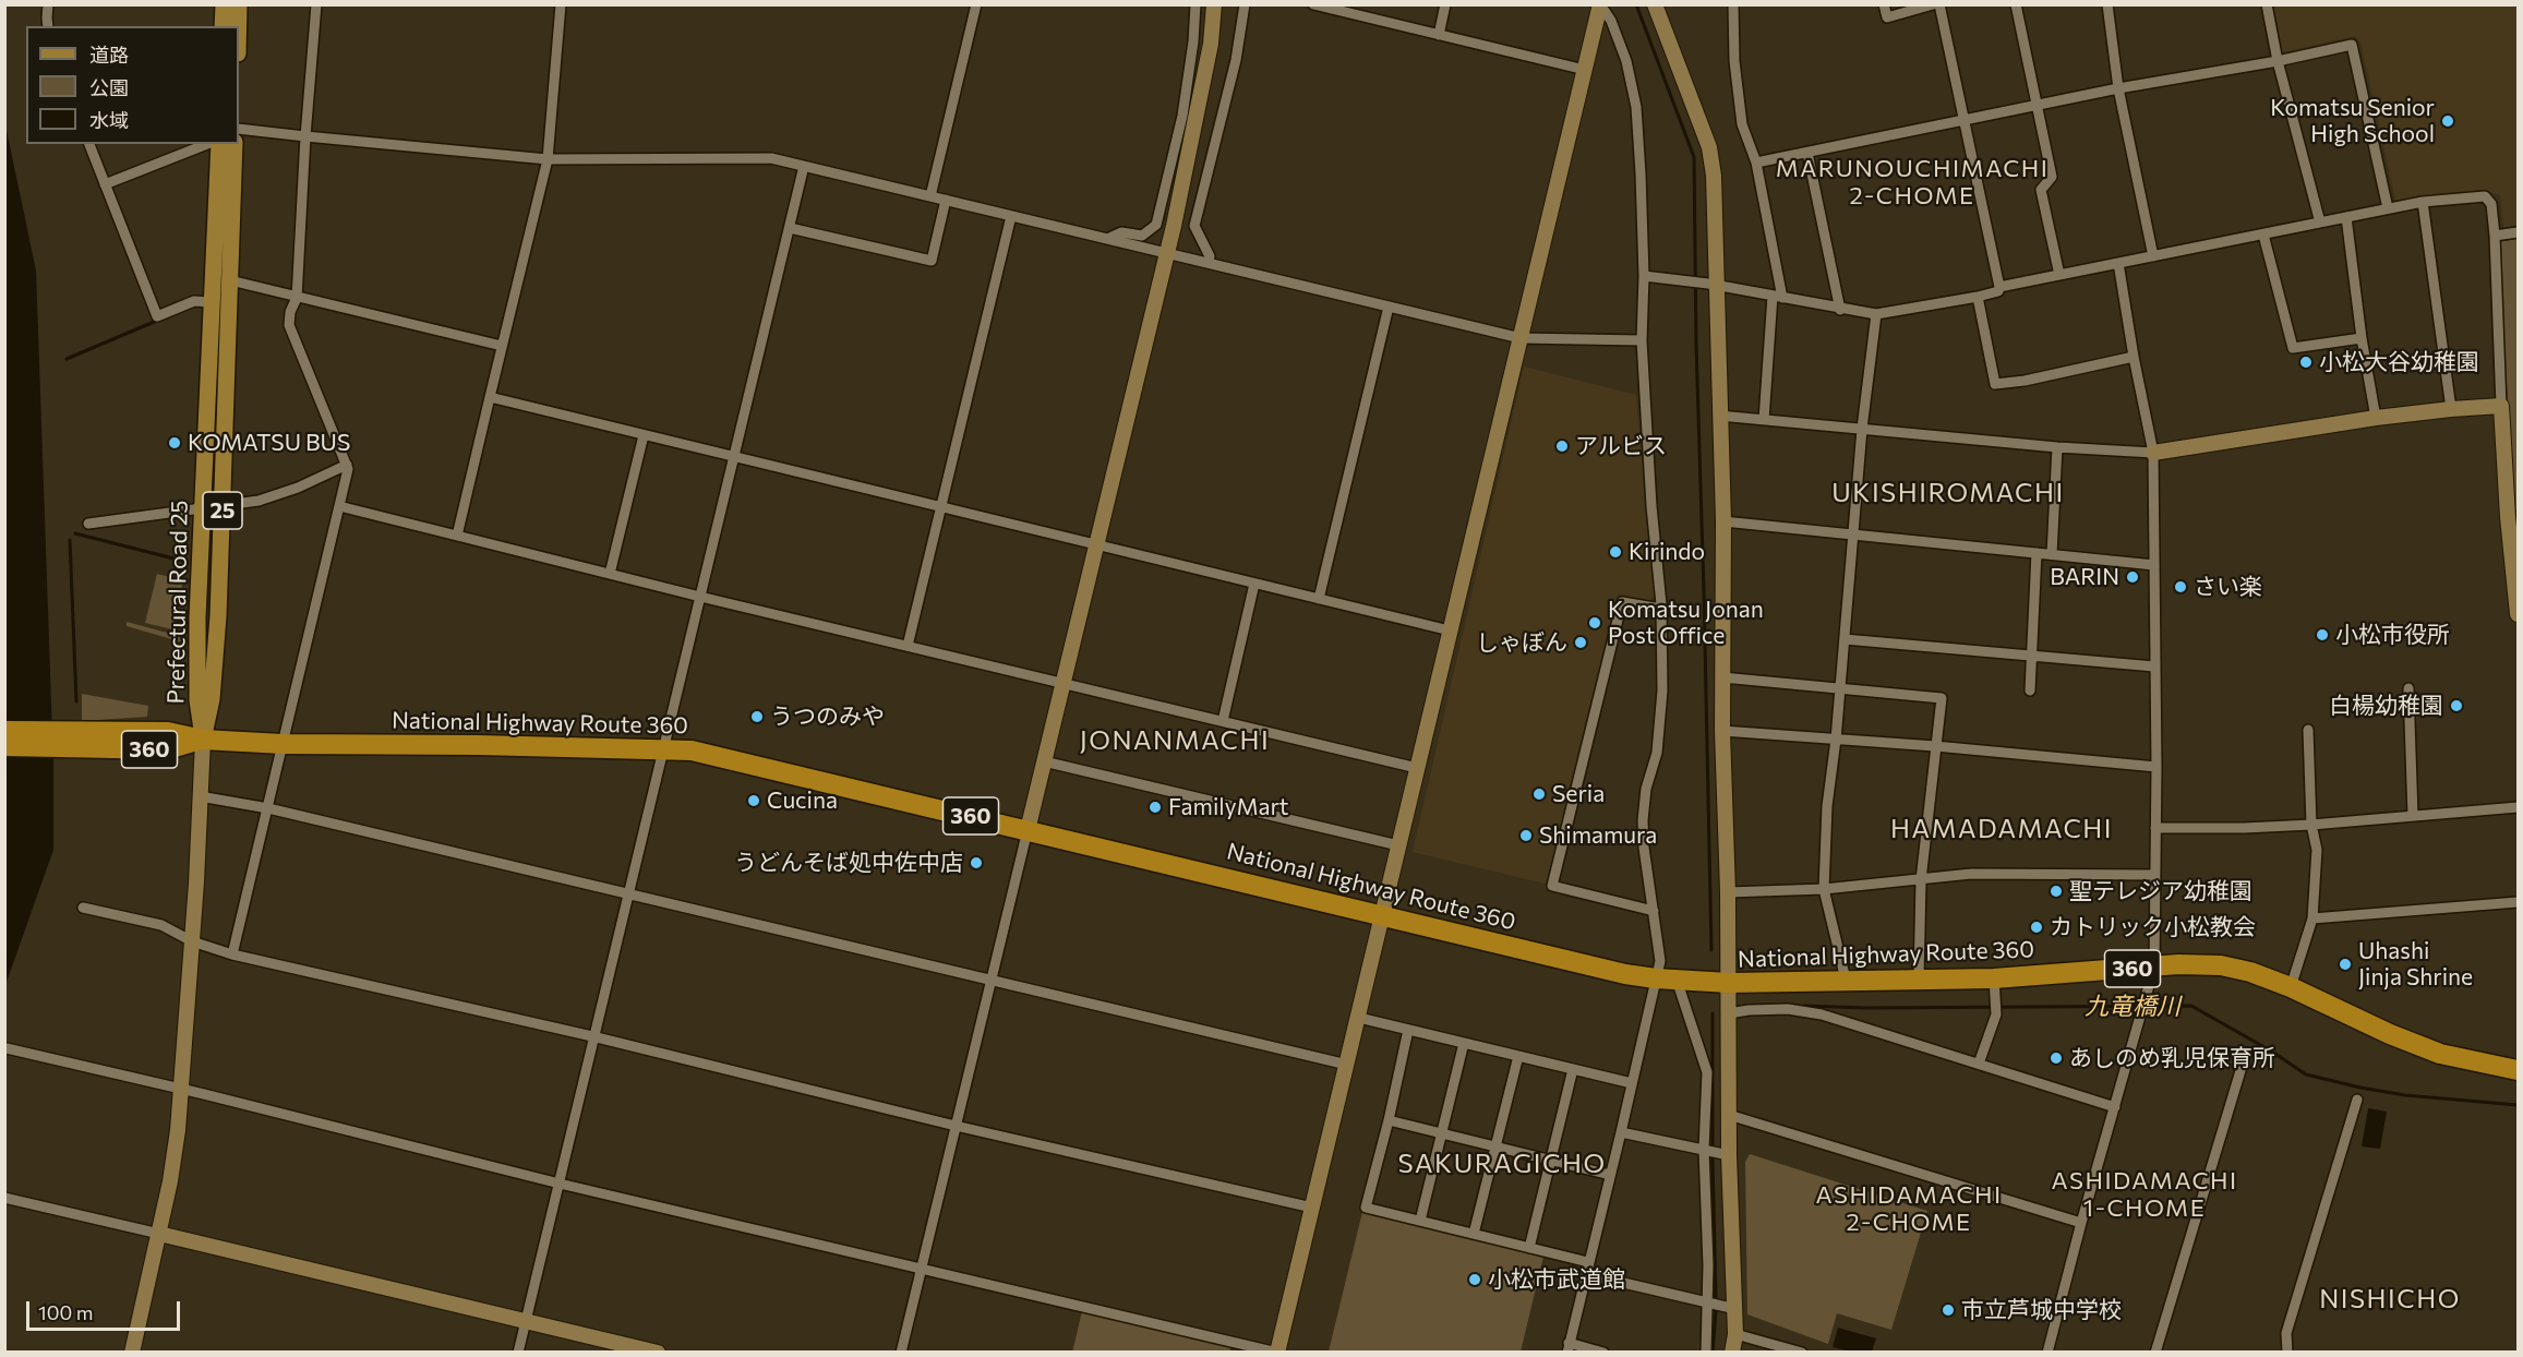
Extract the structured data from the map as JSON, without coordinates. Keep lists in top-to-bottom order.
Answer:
{
  "streets": {
    "highway": ["National Highway Route 360", "360"],
    "main road": ["25", "Prefectural Road 25"]
  },
  "crossings": [
    ["Prefectural Road 25", "National Highway Route 360"]
  ],
  "districts": [
    "MARUNOUCHIMACHI 2-CHOME",
    "UKISHIROMACHI",
    "JONANMACHI",
    "HAMADAMACHI",
    "SAKURAGICHO",
    "ASHIDAMACHI 1-CHOME",
    "ASHIDAMACHI 2-CHOME",
    "NISHICHO"
  ],
  "water": ["九竜橋川"],
  "places": [
    "Komatsu Senior High School",
    "小松大谷幼稚園",
    "KOMATSU BUS",
    "アルビス",
    "Kirindo",
    "BARIN",
    "さい楽",
    "Komatsu Jonan Post Office",
    "小松市役所",
    "しゃぼん",
    "白楊幼稚園",
    "うつのみや",
    "Seria",
    "Cucina",
    "FamilyMart",
    "Shimamura",
    "うどんそば処中佐中店",
    "聖テレジア幼稚園",
    "カトリック小松教会",
    "Uhashi Jinja Shrine",
    "あしのめ乳児保育所",
    "小松市武道館",
    "市立芦城中学校"
  ],
  "legend": ["道路", "公園", "水域"],
  "scale_bar": "100 m"
}
